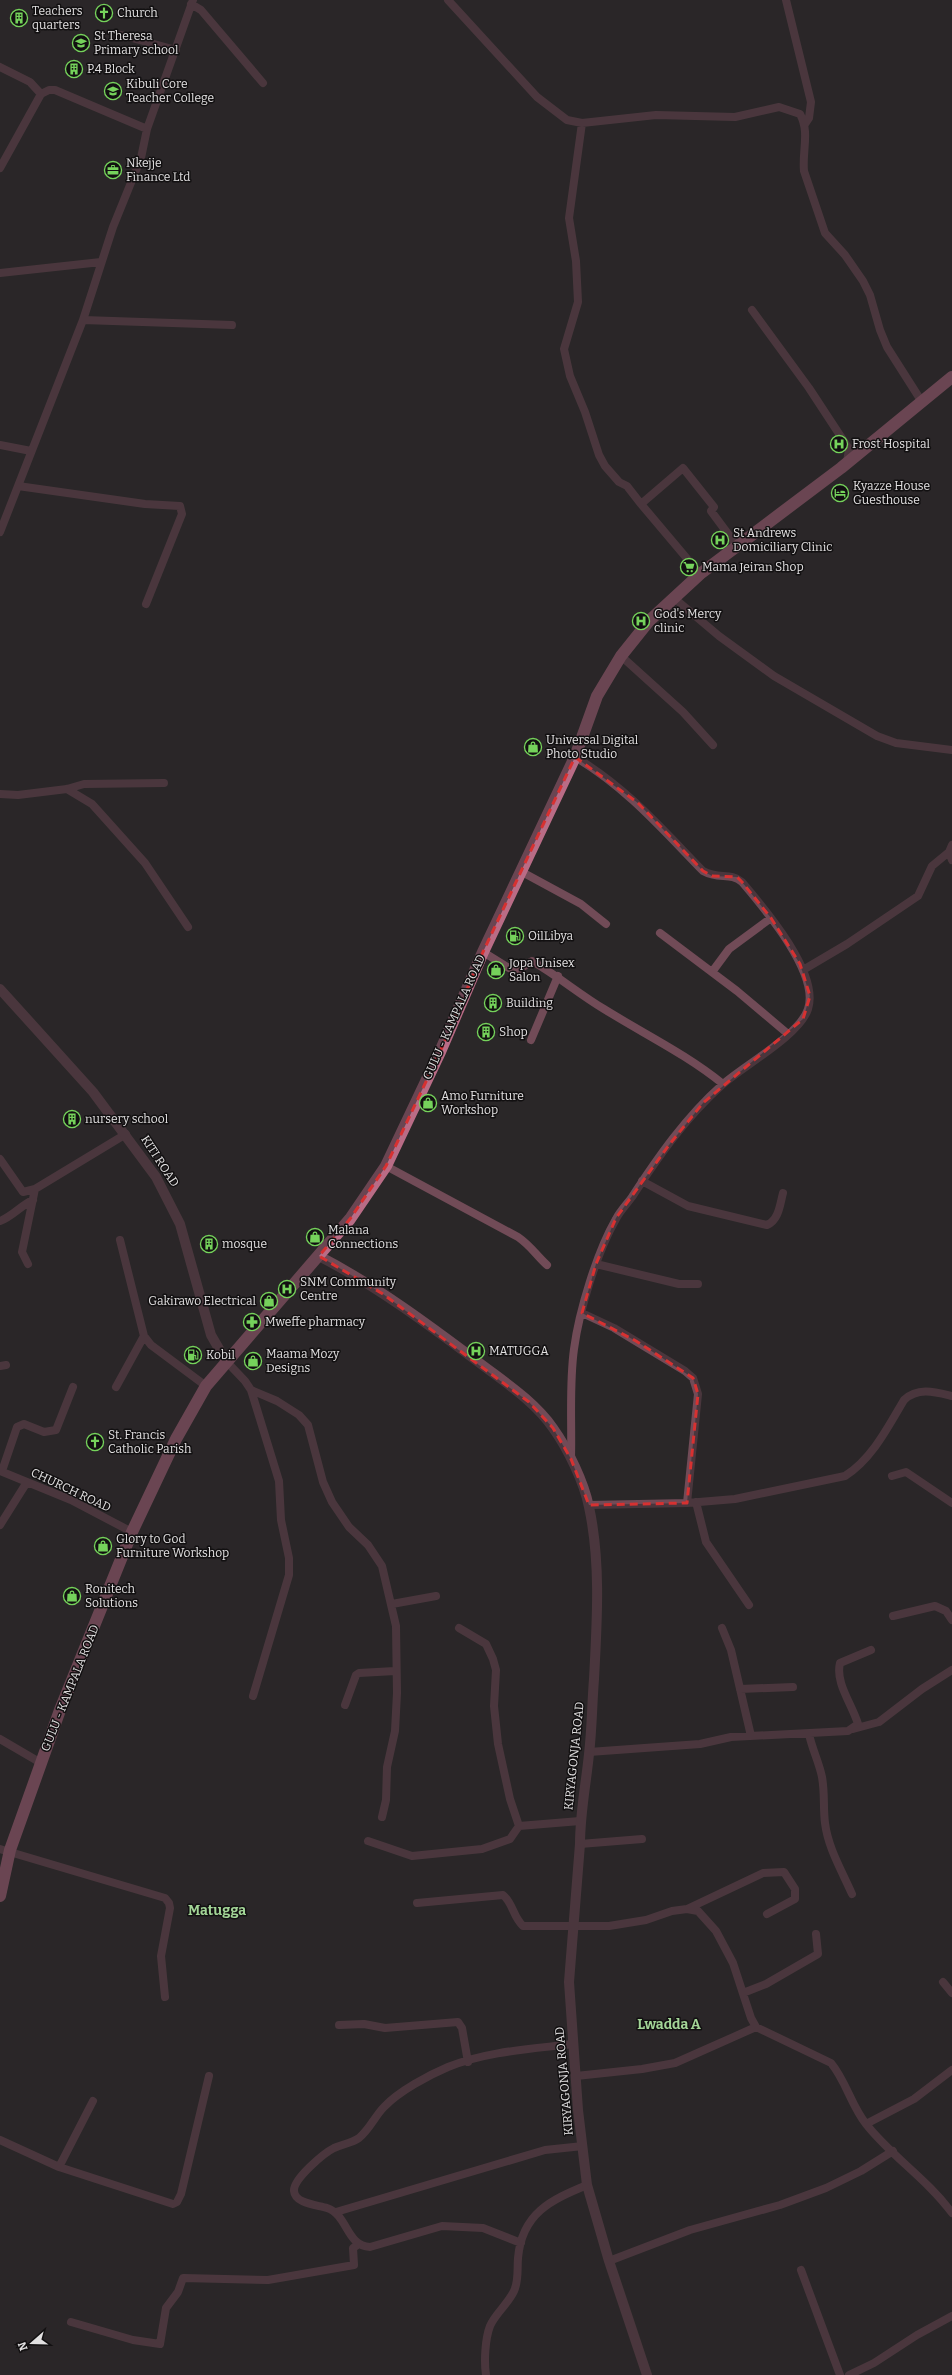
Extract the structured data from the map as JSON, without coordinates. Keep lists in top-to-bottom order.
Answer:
{
  "streets": {
    "main road": ["GULU - KAMPALA ROAD"],
    "street": ["KITI ROAD", "CHURCH ROAD", "KIRYAGONJA ROAD"]
  },
  "crossings": [
    ["GULU - KAMPALA ROAD", "KITI ROAD"],
    ["GULU - KAMPALA ROAD", "CHURCH ROAD"],
    ["GULU - KAMPALA ROAD", "KIRYAGONJA ROAD"]
  ],
  "districts": ["Matugga", "Lwadda A"],
  "places": {
    "church": ["Church", "St. Francis Catholic Parish"],
    "building": [
      "Teachers quarters",
      "P.4 Block",
      "Building",
      "Shop",
      "nursery school",
      "mosque"
    ],
    "school or university": ["St Theresa Primary school", "Kibuli Core Teacher College"],
    "office": ["Nkejje Finance Ltd"],
    "hospital": [
      "Frost Hospital",
      "St Andrews Domiciliary Clinic",
      "God's Mercy clinic",
      "SNM Community Centre",
      "MATUGGA"
    ],
    "hotel": ["Kyazze House Guesthouse"],
    "supermarket": ["Mama Jeiran Shop"],
    "shop": [
      "Universal Digital Photo Studio",
      "Jopa Unisex Salon",
      "Amo Furniture Workshop",
      "Malana Connections",
      "Gakirawo Electrical",
      "Maama Mozy Designs",
      "Glory to God Furniture Workshop",
      "Ronitech Solutions"
    ],
    "fuel station": ["OilLibya", "Kobil"],
    "pharmacy": ["Mweffe pharmacy"]
  },
  "north": "left"
}
